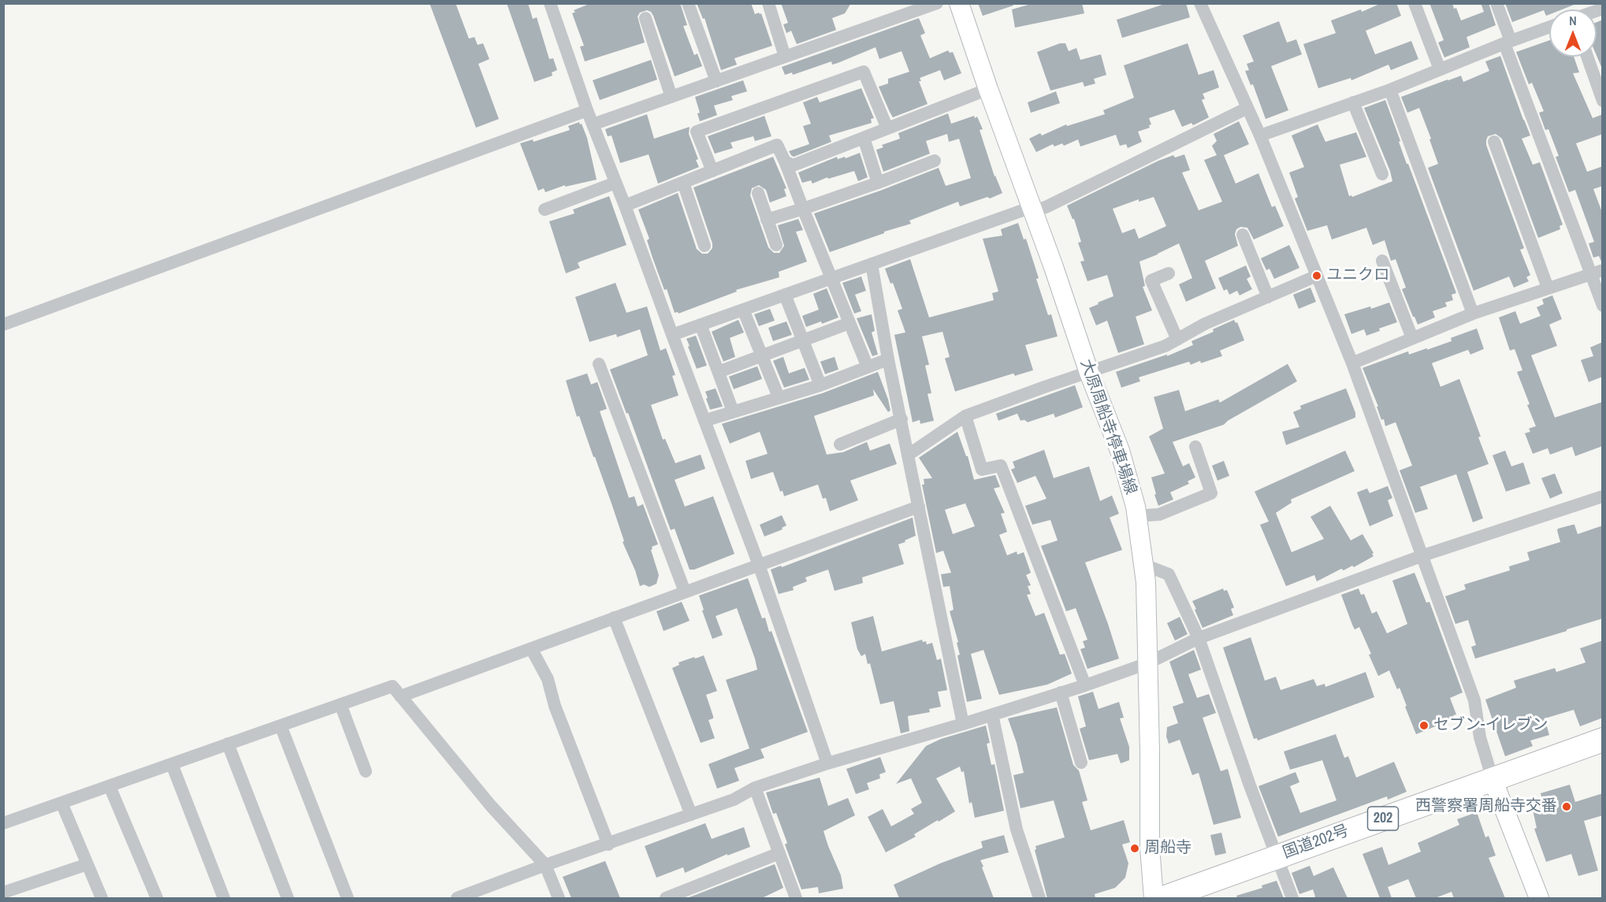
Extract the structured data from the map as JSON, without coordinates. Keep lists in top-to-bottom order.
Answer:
{
  "streets": {
    "highway": ["202", "国道202号"],
    "main road": ["大原周船寺停車場線"]
  },
  "places": [
    "ユニクロ",
    "セブン-イレブン",
    "西警察署周船寺交番",
    "周船寺"
  ],
  "north": "top"
}
